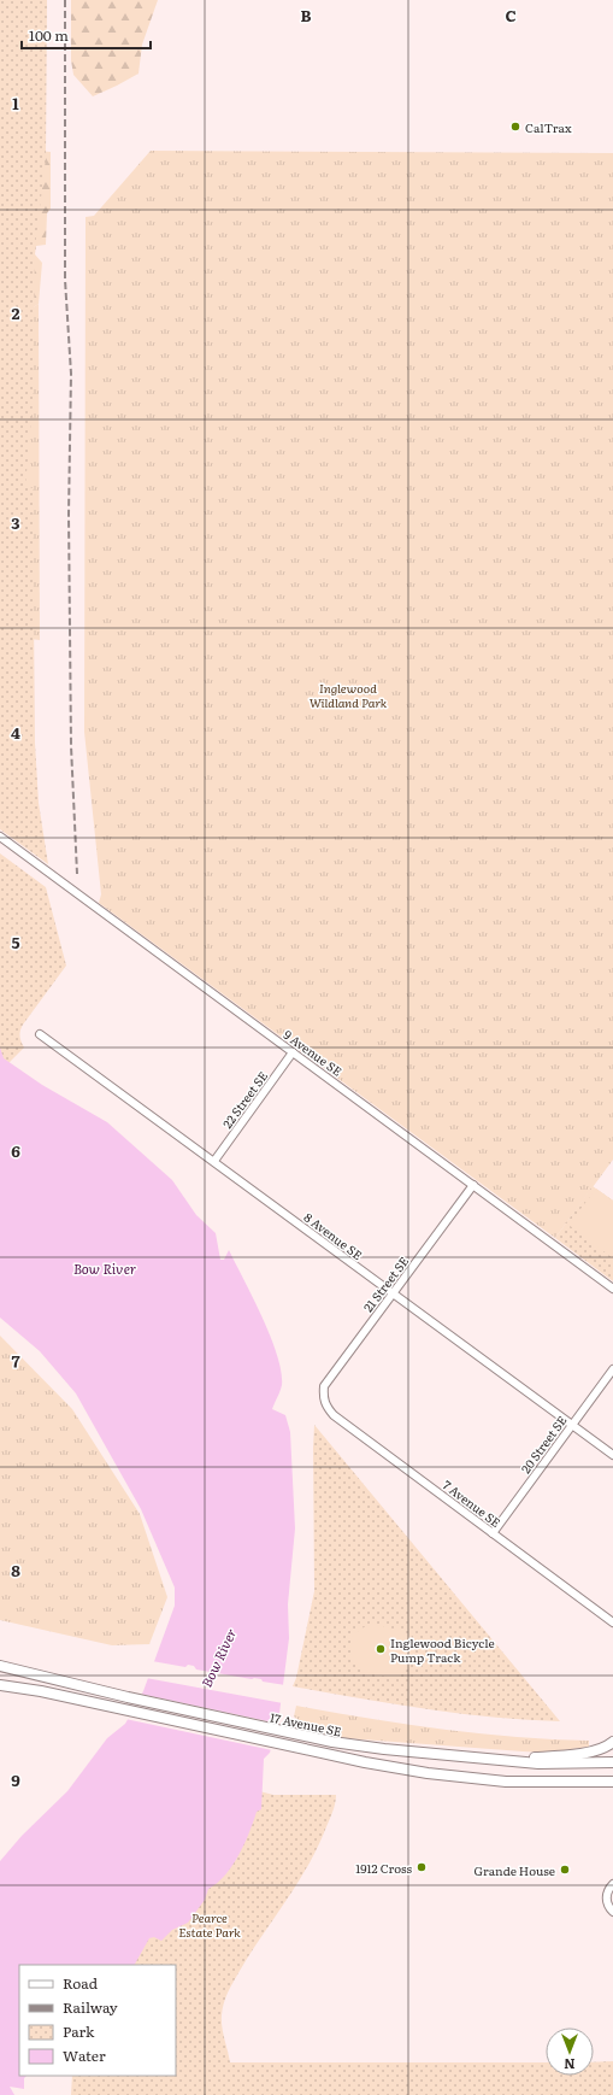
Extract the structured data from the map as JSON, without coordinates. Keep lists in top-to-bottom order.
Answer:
{
  "streets": {
    "main road": ["17 Avenue SE"],
    "street": [
      "9 Avenue SE",
      "22 Street SE",
      "8 Avenue SE",
      "21 Street SE",
      "20 Street SE",
      "7 Avenue SE"
    ]
  },
  "crossings": [
    ["9 Avenue SE", "22 Street SE"],
    ["9 Avenue SE", "21 Street SE"],
    ["22 Street SE", "8 Avenue SE"],
    ["8 Avenue SE", "21 Street SE"],
    ["8 Avenue SE", "20 Street SE"],
    ["21 Street SE", "7 Avenue SE"],
    ["20 Street SE", "7 Avenue SE"]
  ],
  "water": ["Bow River"],
  "parks": ["Inglewood Wildland Park", "Pearce Estate Park"],
  "places": [
    "CalTrax",
    "Inglewood Bicycle Pump Track",
    "1912 Cross",
    "Grande House"
  ],
  "legend": [
    "Road",
    "Railway",
    "Park",
    "Water"
  ],
  "scale_bar": "100 m",
  "north": "bottom",
  "grid": {
    "columns": ["B", "C"],
    "rows": [
      "1",
      "2",
      "3",
      "4",
      "5",
      "6",
      "7",
      "8",
      "9"
    ]
  }
}
